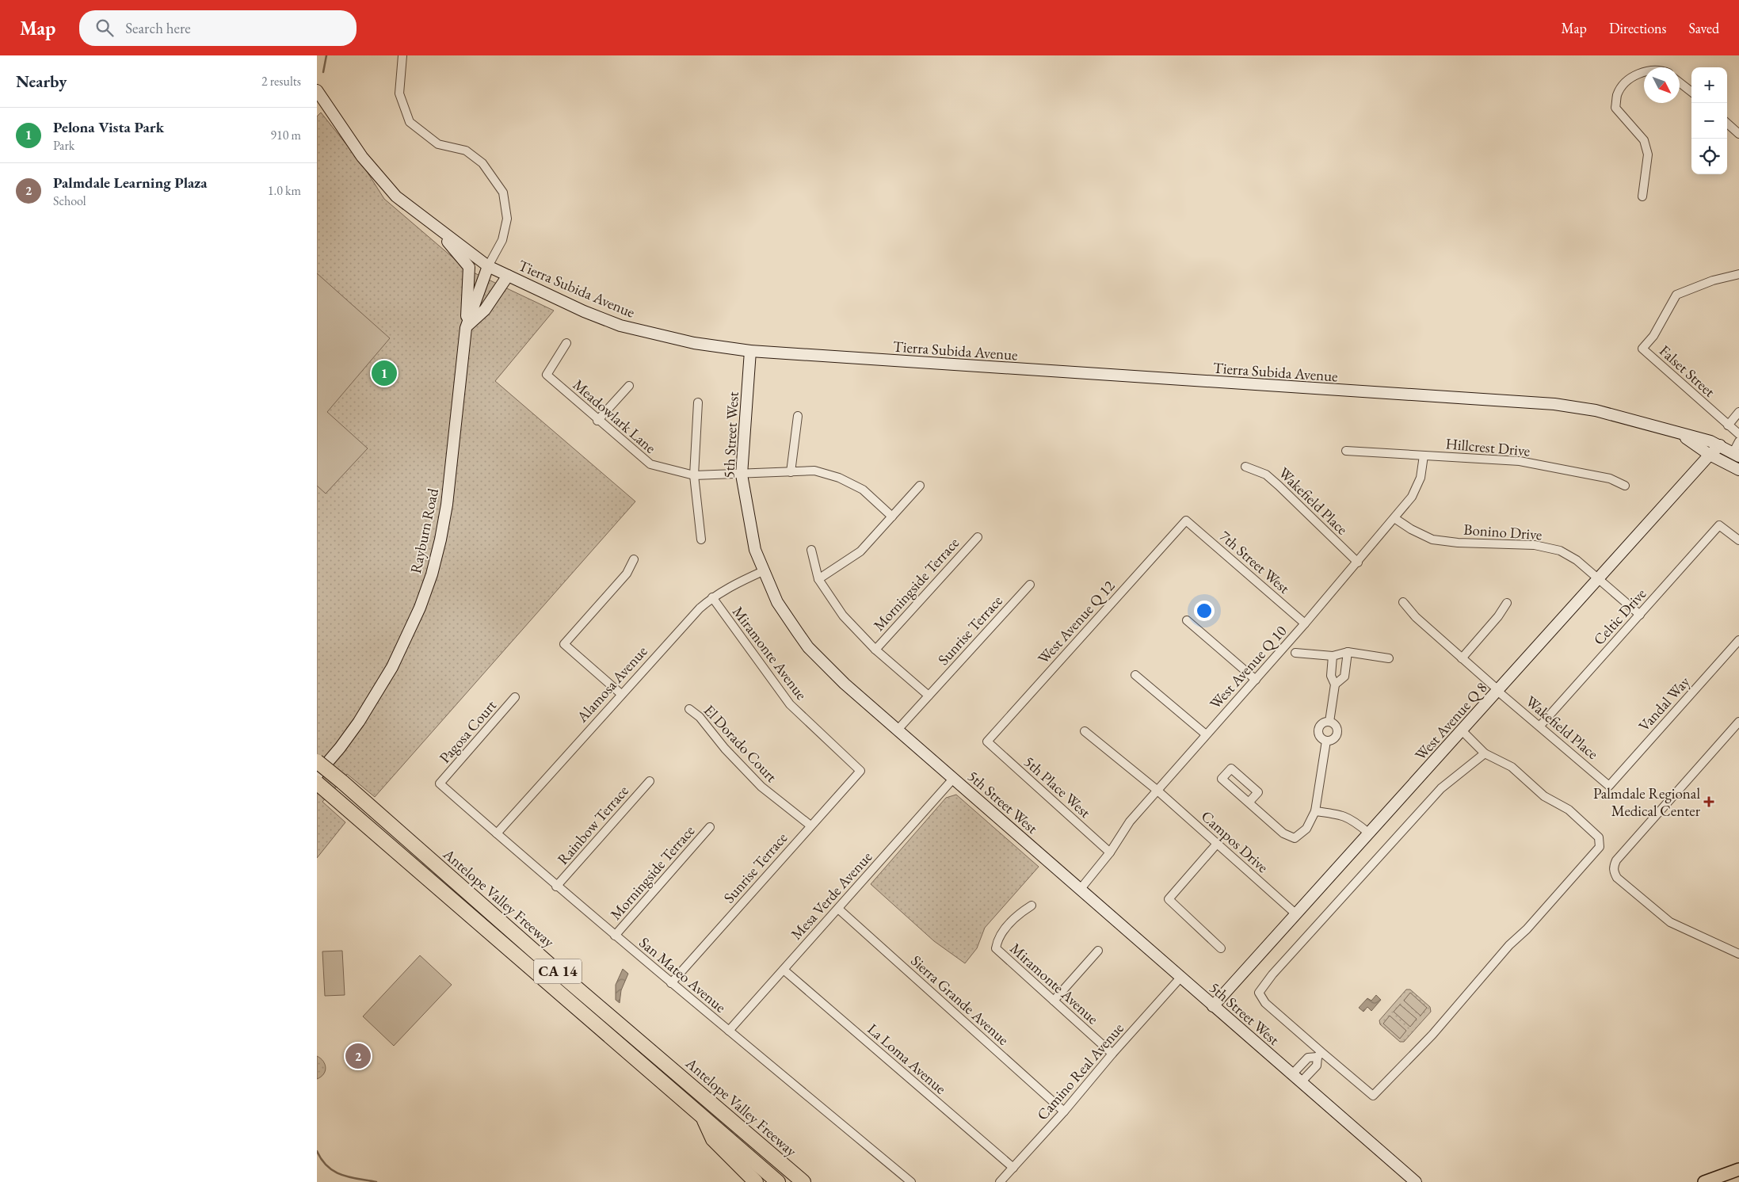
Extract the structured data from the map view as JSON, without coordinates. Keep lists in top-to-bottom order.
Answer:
{
  "streets": {
    "highway": ["Antelope Valley Freeway", "CA 14"],
    "street": [
      "Tierra Subida Avenue",
      "Falset Street",
      "Meadowlark Lane",
      "5th Street West",
      "Hillcrest Drive",
      "Wakefield Place",
      "Rayburn Road",
      "Bonino Drive",
      "7th Street West",
      "Morningside Terrace",
      "Celtic Drive",
      "West Avenue Q 12",
      "Sunrise Terrace",
      "Miramonte Avenue",
      "West Avenue Q 10",
      "Alamosa Avenue",
      "Vandal Way",
      "West Avenue Q 8",
      "Pagosa Court",
      "El Dorado Court",
      "5th Place West",
      "Rainbow Terrace",
      "Campos Drive",
      "Mesa Verde Avenue",
      "San Mateo Avenue",
      "Sierra Grande Avenue",
      "La Loma Avenue",
      "Camino Real Avenue"
    ]
  },
  "crossings": [
    ["Tierra Subida Avenue", "5th Street West"],
    ["Tierra Subida Avenue", "Rayburn Road"],
    ["Tierra Subida Avenue", "West Avenue Q 8"],
    ["Meadowlark Lane", "5th Street West"],
    ["5th Street West", "Sunrise Terrace"],
    ["5th Street West", "West Avenue Q 10"],
    ["5th Street West", "Alamosa Avenue"],
    ["5th Street West", "West Avenue Q 8"],
    ["5th Street West", "Mesa Verde Avenue"],
    ["5th Street West", "Camino Real Avenue"],
    ["Hillcrest Drive", "West Avenue Q 10"],
    ["Wakefield Place", "Celtic Drive"],
    ["Wakefield Place", "West Avenue Q 10"],
    ["Wakefield Place", "Vandal Way"],
    ["Wakefield Place", "West Avenue Q 8"],
    ["Bonino Drive", "Celtic Drive"],
    ["Bonino Drive", "West Avenue Q 10"],
    ["Bonino Drive", "West Avenue Q 8"],
    ["7th Street West", "West Avenue Q 12"],
    ["7th Street West", "West Avenue Q 10"],
    ["Morningside Terrace", "San Mateo Avenue"],
    ["West Avenue Q 12", "5th Place West"],
    ["Sunrise Terrace", "Miramonte Avenue"],
    ["Sunrise Terrace", "El Dorado Court"],
    ["Sunrise Terrace", "San Mateo Avenue"],
    ["Miramonte Avenue", "Alamosa Avenue"],
    ["Miramonte Avenue", "Camino Real Avenue"],
    ["West Avenue Q 10", "5th Place West"],
    ["West Avenue Q 10", "Campos Drive"],
    ["Alamosa Avenue", "San Mateo Avenue"],
    ["West Avenue Q 8", "Campos Drive"],
    ["Pagosa Court", "San Mateo Avenue"],
    ["Rainbow Terrace", "San Mateo Avenue"],
    ["Mesa Verde Avenue", "San Mateo Avenue"],
    ["Mesa Verde Avenue", "Sierra Grande Avenue"],
    ["Mesa Verde Avenue", "La Loma Avenue"],
    ["Sierra Grande Avenue", "Camino Real Avenue"],
    ["La Loma Avenue", "Camino Real Avenue"]
  ],
  "places": {
    "health": ["Palmdale Regional Medical Center"]
  },
  "north": "bottom right",
  "page": {
    "header": "Map",
    "search": "Search here",
    "nav": ["Map", "Directions", "Saved"],
    "heading": ["Nearby", "2 results"],
    "map_buttons": ["+", "−"],
    "list": [
      {
        "mark": "1",
        "name": "Pelona Vista Park",
        "note": "Park",
        "value": "910 m"
      },
      {
        "mark": "2",
        "name": "Palmdale Learning Plaza",
        "note": "School",
        "value": "1.0 km"
      }
    ],
    "pins": ["1", "2"]
  }
}
